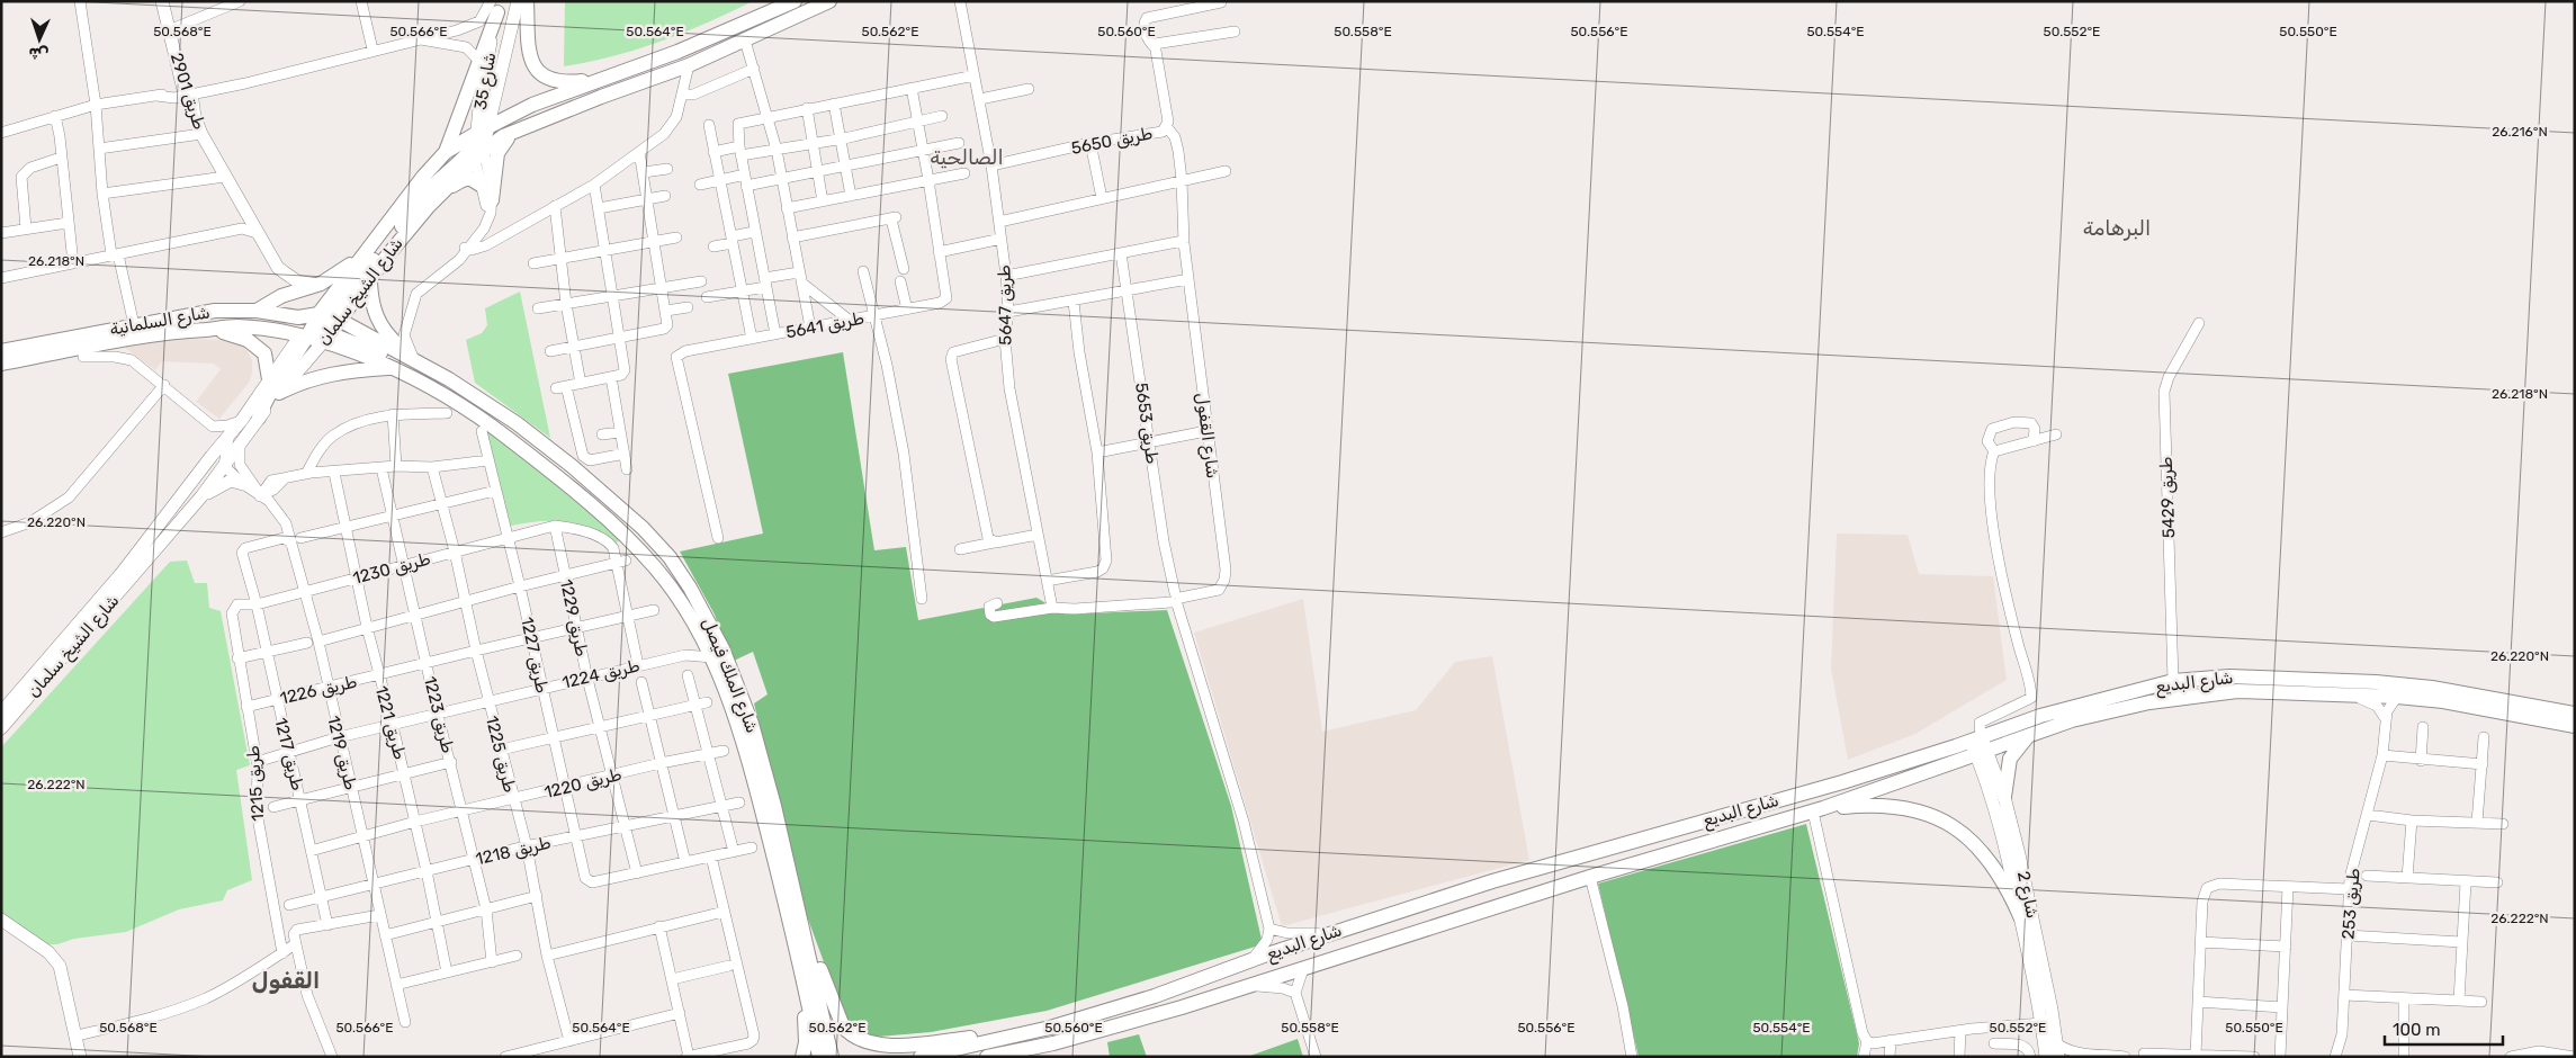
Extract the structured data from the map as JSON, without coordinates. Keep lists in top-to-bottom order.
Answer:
{
  "streets": {
    "main road": [
      "شارع 35",
      "طريق 2901",
      "شارع الشيخ سلمان",
      "شارع السلمانية",
      "شارع الملك فيصل",
      "شارع البديع",
      "شارع 2"
    ],
    "street": [
      "طريق 5650",
      "طريق 5647",
      "طريق 5641",
      "طريق 5653",
      "شارع القفول",
      "طريق 5429",
      "طريق 1230",
      "طريق 1229",
      "طريق 1227",
      "طريق 1224",
      "طريق 1226",
      "طريق 1223",
      "طريق 1221",
      "طريق 1219",
      "طريق 1217",
      "طريق 1225",
      "طريق 1215",
      "طريق 1220",
      "طريق 1218",
      "طريق 253"
    ]
  },
  "crossings": [
    ["شارع 35", "شارع الشيخ سلمان"],
    ["طريق 5650", "طريق 5647"],
    ["طريق 5650", "شارع القفول"],
    ["شارع الشيخ سلمان", "شارع السلمانية"],
    ["شارع الشيخ سلمان", "شارع الملك فيصل"],
    ["شارع الشيخ سلمان", "طريق 1219"],
    ["طريق 5647", "شارع القفول"],
    ["شارع السلمانية", "شارع الملك فيصل"],
    ["طريق 5653", "شارع القفول"],
    ["طريق 5429", "شارع البديع"],
    ["طريق 1230", "طريق 1229"],
    ["طريق 1230", "طريق 1227"],
    ["طريق 1230", "طريق 1223"],
    ["طريق 1230", "طريق 1221"],
    ["طريق 1230", "طريق 1219"],
    ["طريق 1230", "طريق 1217"],
    ["طريق 1230", "طريق 1225"],
    ["طريق 1230", "طريق 1215"],
    ["طريق 1229", "طريق 1227"],
    ["طريق 1229", "طريق 1224"],
    ["طريق 1229", "طريق 1226"],
    ["طريق 1229", "طريق 1220"],
    ["طريق 1229", "طريق 1218"],
    ["طريق 1227", "طريق 1224"],
    ["طريق 1227", "طريق 1226"],
    ["طريق 1227", "طريق 1220"],
    ["طريق 1227", "طريق 1218"],
    ["طريق 1224", "شارع الملك فيصل"],
    ["طريق 1224", "طريق 1223"],
    ["طريق 1224", "طريق 1221"],
    ["طريق 1224", "طريق 1219"],
    ["طريق 1224", "طريق 1217"],
    ["طريق 1224", "طريق 1225"],
    ["طريق 1224", "طريق 1215"],
    ["شارع البديع", "شارع 2"],
    ["شارع البديع", "طريق 253"],
    ["طريق 1226", "طريق 1223"],
    ["طريق 1226", "طريق 1221"],
    ["طريق 1226", "طريق 1219"],
    ["طريق 1226", "طريق 1217"],
    ["طريق 1226", "طريق 1225"],
    ["طريق 1226", "طريق 1215"],
    ["طريق 1223", "طريق 1220"],
    ["طريق 1223", "طريق 1218"],
    ["طريق 1221", "طريق 1220"],
    ["طريق 1221", "طريق 1218"],
    ["طريق 1219", "طريق 1217"],
    ["طريق 1219", "طريق 1220"],
    ["طريق 1219", "طريق 1218"],
    ["طريق 1217", "طريق 1220"],
    ["طريق 1217", "طريق 1218"],
    ["طريق 1225", "طريق 1220"],
    ["طريق 1225", "طريق 1218"]
  ],
  "districts": ["الصالحية", "البرهامة", "القفول"],
  "scale_bar": "100 m",
  "north": "bottom",
  "coordinates": [
    "50.568°E",
    "50.566°E",
    "50.564°E",
    "50.562°E",
    "50.560°E",
    "50.558°E",
    "50.556°E",
    "50.554°E",
    "50.552°E",
    "50.550°E",
    "26.216°N",
    "26.218°N",
    "26.220°N",
    "26.222°N"
  ]
}
